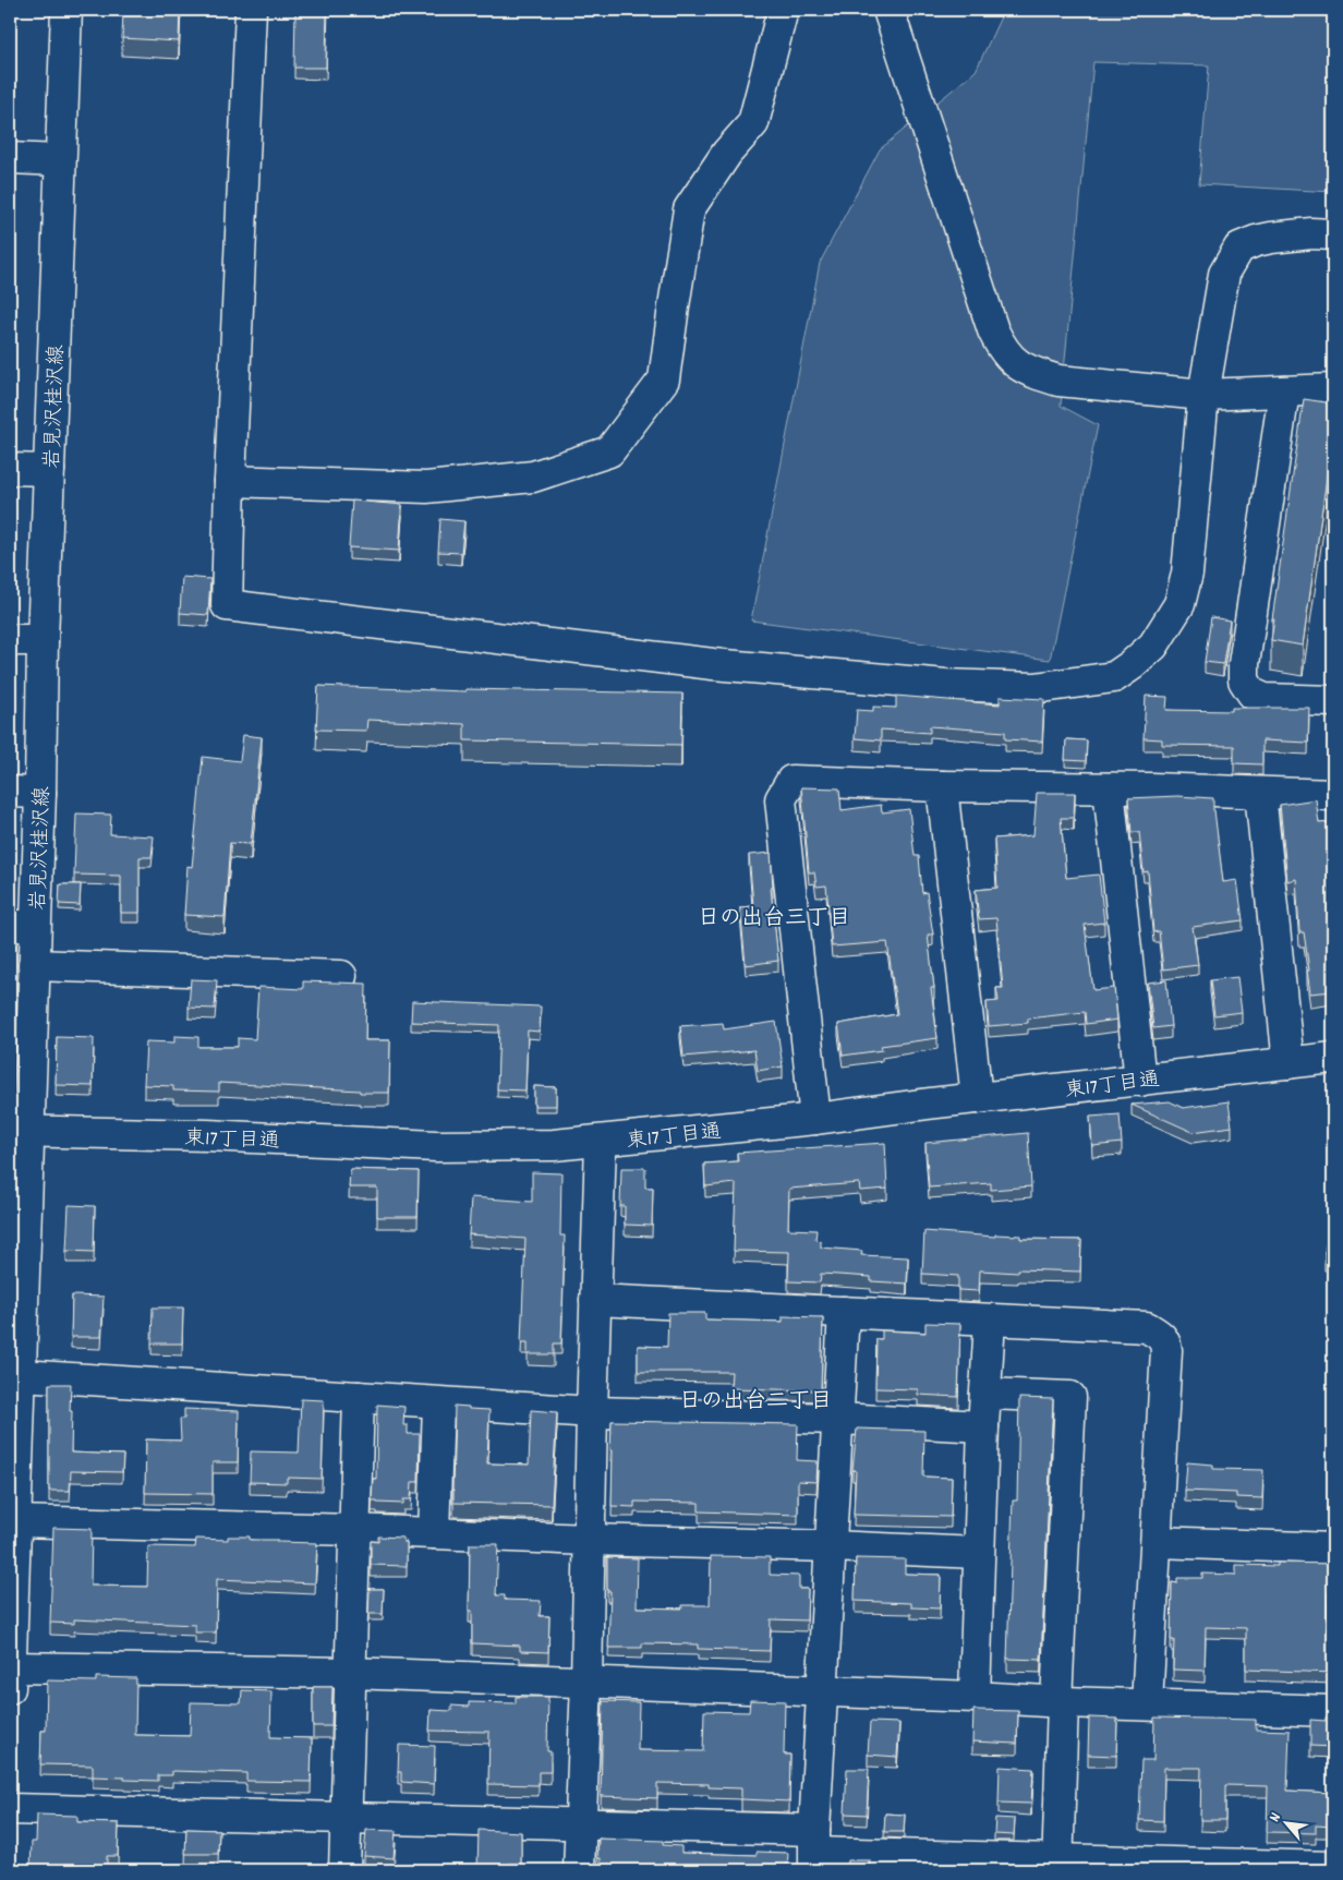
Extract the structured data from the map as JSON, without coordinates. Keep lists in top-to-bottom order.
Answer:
{
  "streets": {
    "street": ["岩見沢桂沢線", "東17丁目通"]
  },
  "crossings": [
    ["岩見沢桂沢線", "東17丁目通"]
  ],
  "districts": ["日の出台三丁目", "日の出台二丁目"],
  "north": "top left"
}
